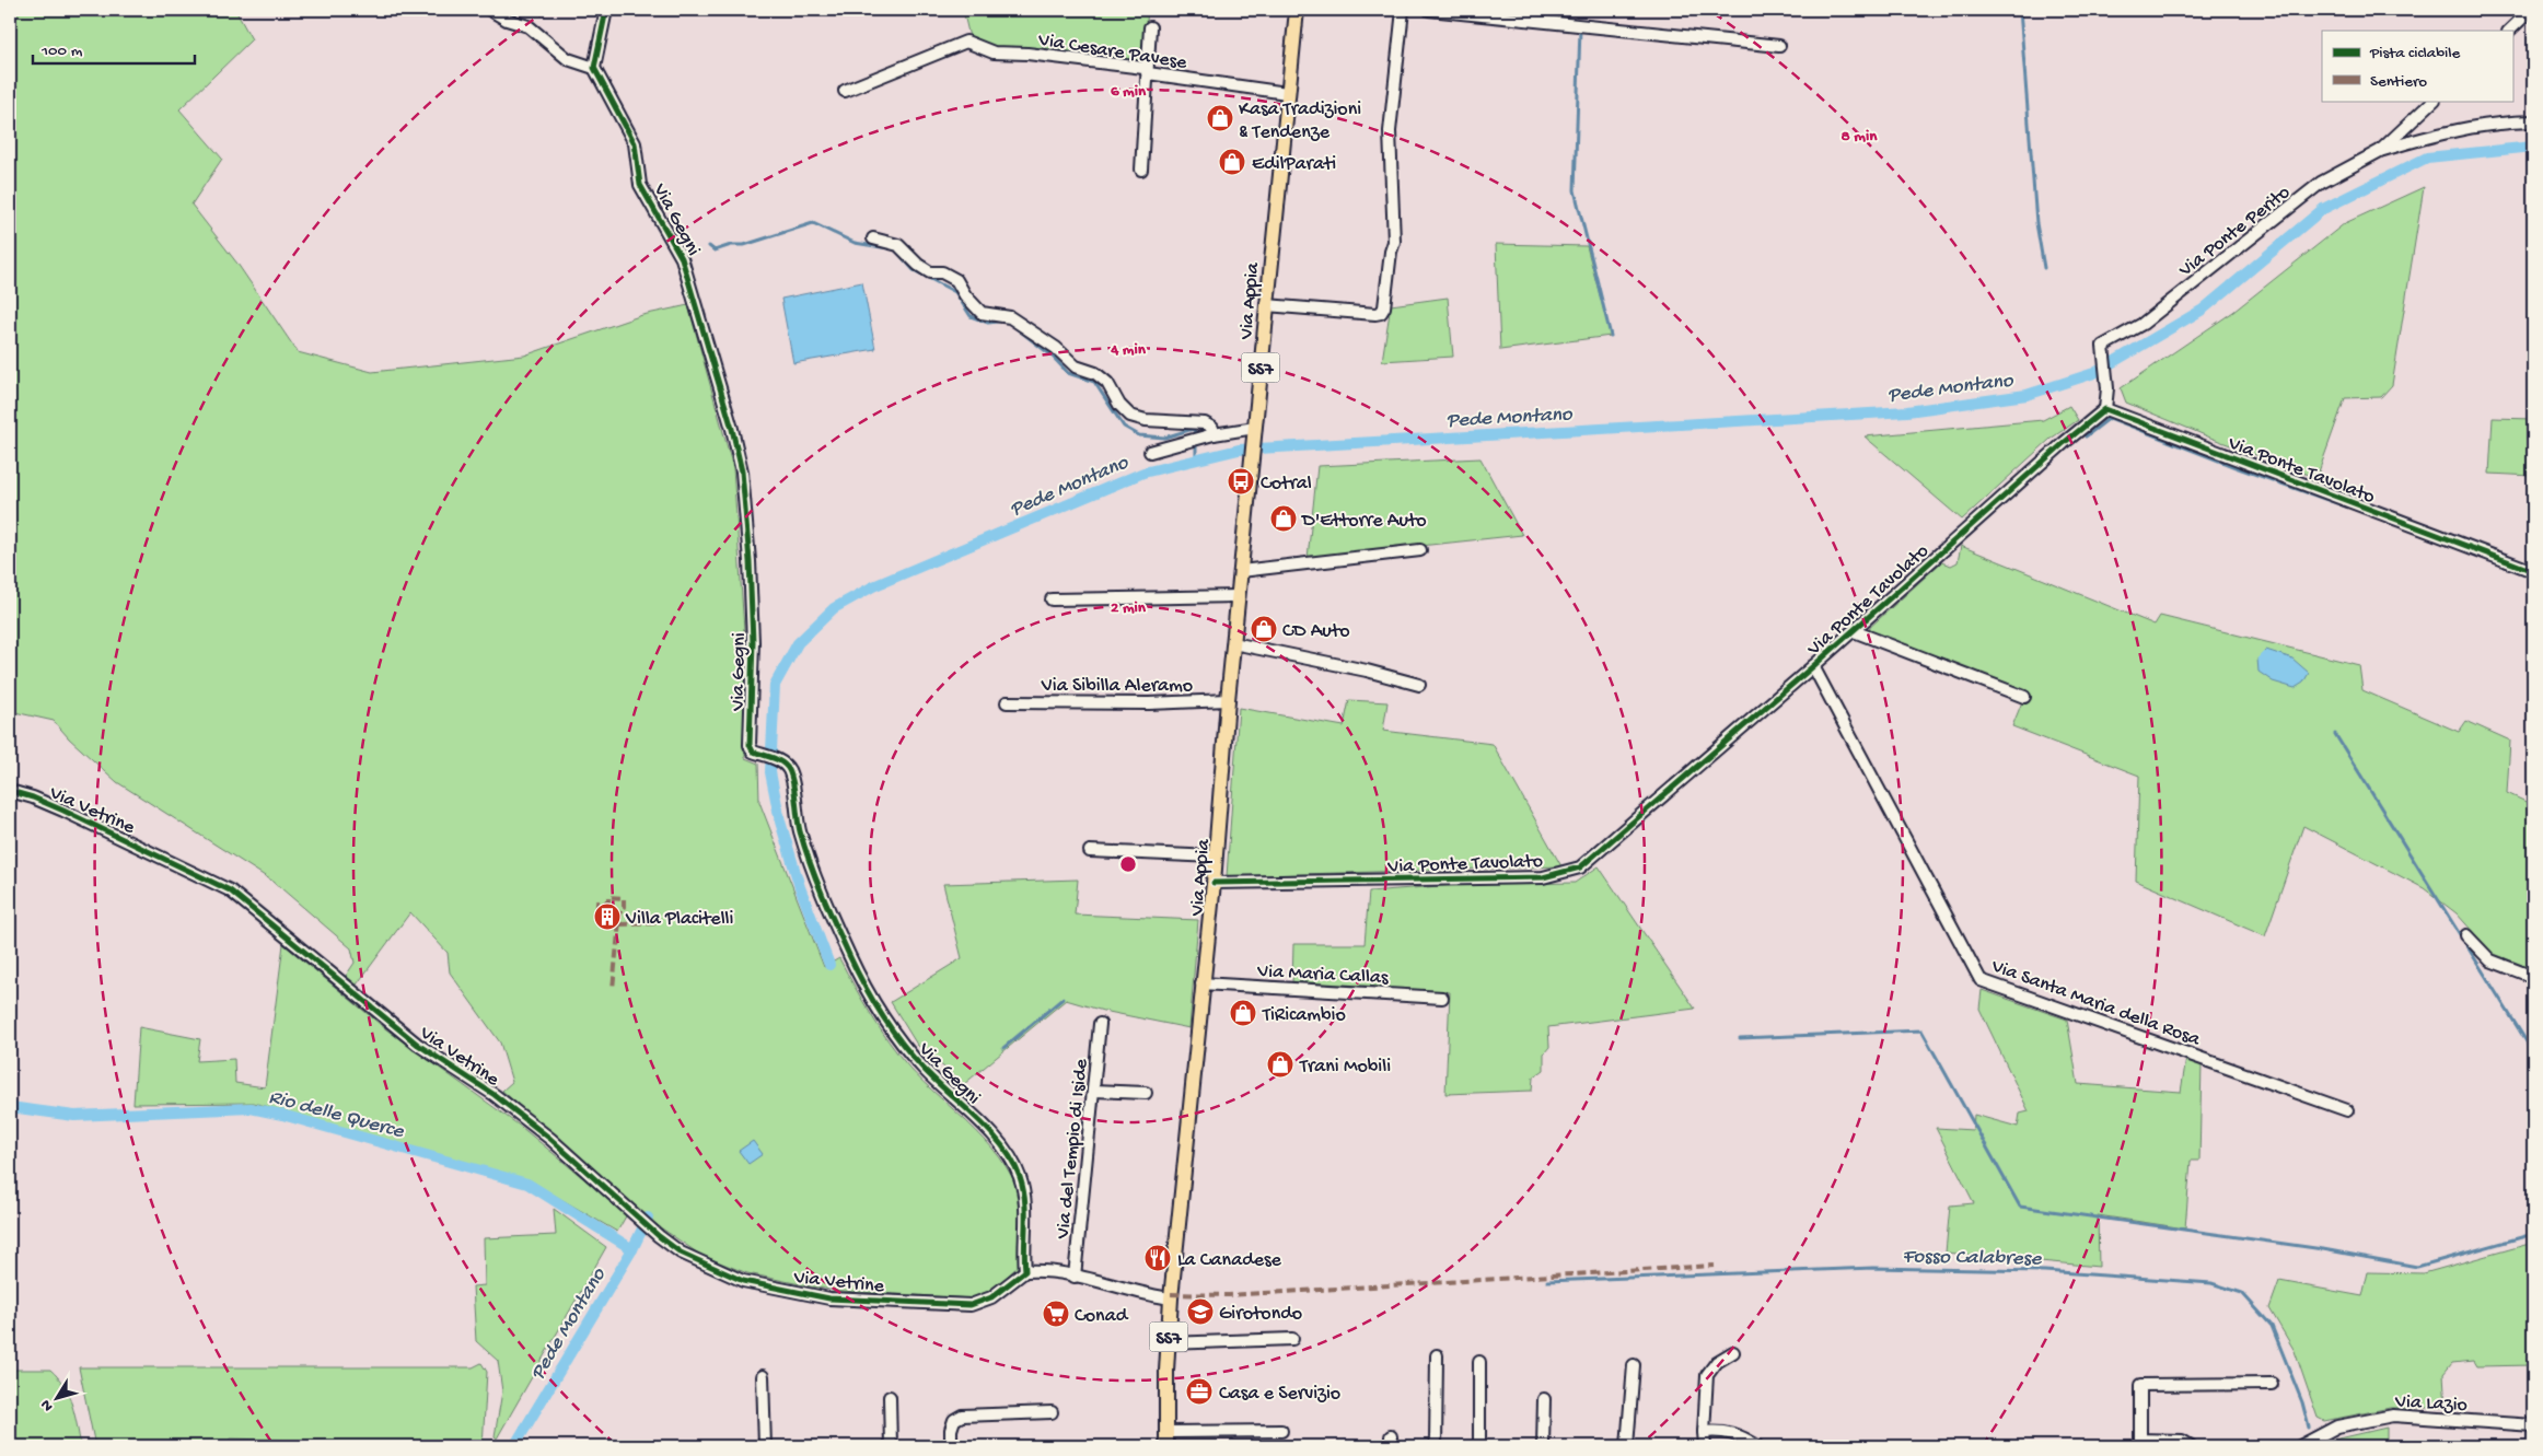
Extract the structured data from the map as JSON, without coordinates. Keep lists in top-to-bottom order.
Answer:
{
  "streets": {
    "main road": ["Via Appia", "SS7"],
    "street": [
      "Via Cesare Pavese",
      "Via Gegni",
      "Via Ponte Perito",
      "Via Ponte Tavolato",
      "Via Sibilla Aleramo",
      "Via Vetrine",
      "Via Maria Callas",
      "Via Santa Maria della Rosa",
      "Via del Tempio di Iside",
      "Via Lazio"
    ]
  },
  "crossings": [
    ["Via Cesare Pavese", "Via Appia"],
    ["Via Gegni", "Via Vetrine"],
    ["Via Ponte Perito", "Via Ponte Tavolato"],
    ["Via Appia", "Via Ponte Tavolato"],
    ["Via Appia", "Via Sibilla Aleramo"],
    ["Via Appia", "Via Maria Callas"],
    ["Via Ponte Tavolato", "Via Santa Maria della Rosa"]
  ],
  "water": ["Pede Montano", "Rio delle Querce", "Fosso Calabrese"],
  "places": {
    "shop": [
      "Kasa Tradizioni & Tendenze",
      "EdilParati",
      "D'Ettorre Auto",
      "CD Auto",
      "TiRicambio",
      "Trani Mobili"
    ],
    "bus stop": ["Cotral"],
    "building": ["Villa Placitelli"],
    "restaurant": ["La Canadese"],
    "school or university": ["Girotondo"],
    "supermarket": ["Conad"],
    "office": ["Casa e Servizio"]
  },
  "legend": ["Pista ciclabile", "Sentiero"],
  "scale_bar": "100 m",
  "north": "bottom left",
  "rings": [
    "6 min",
    "8 min",
    "4 min",
    "2 min"
  ]
}
